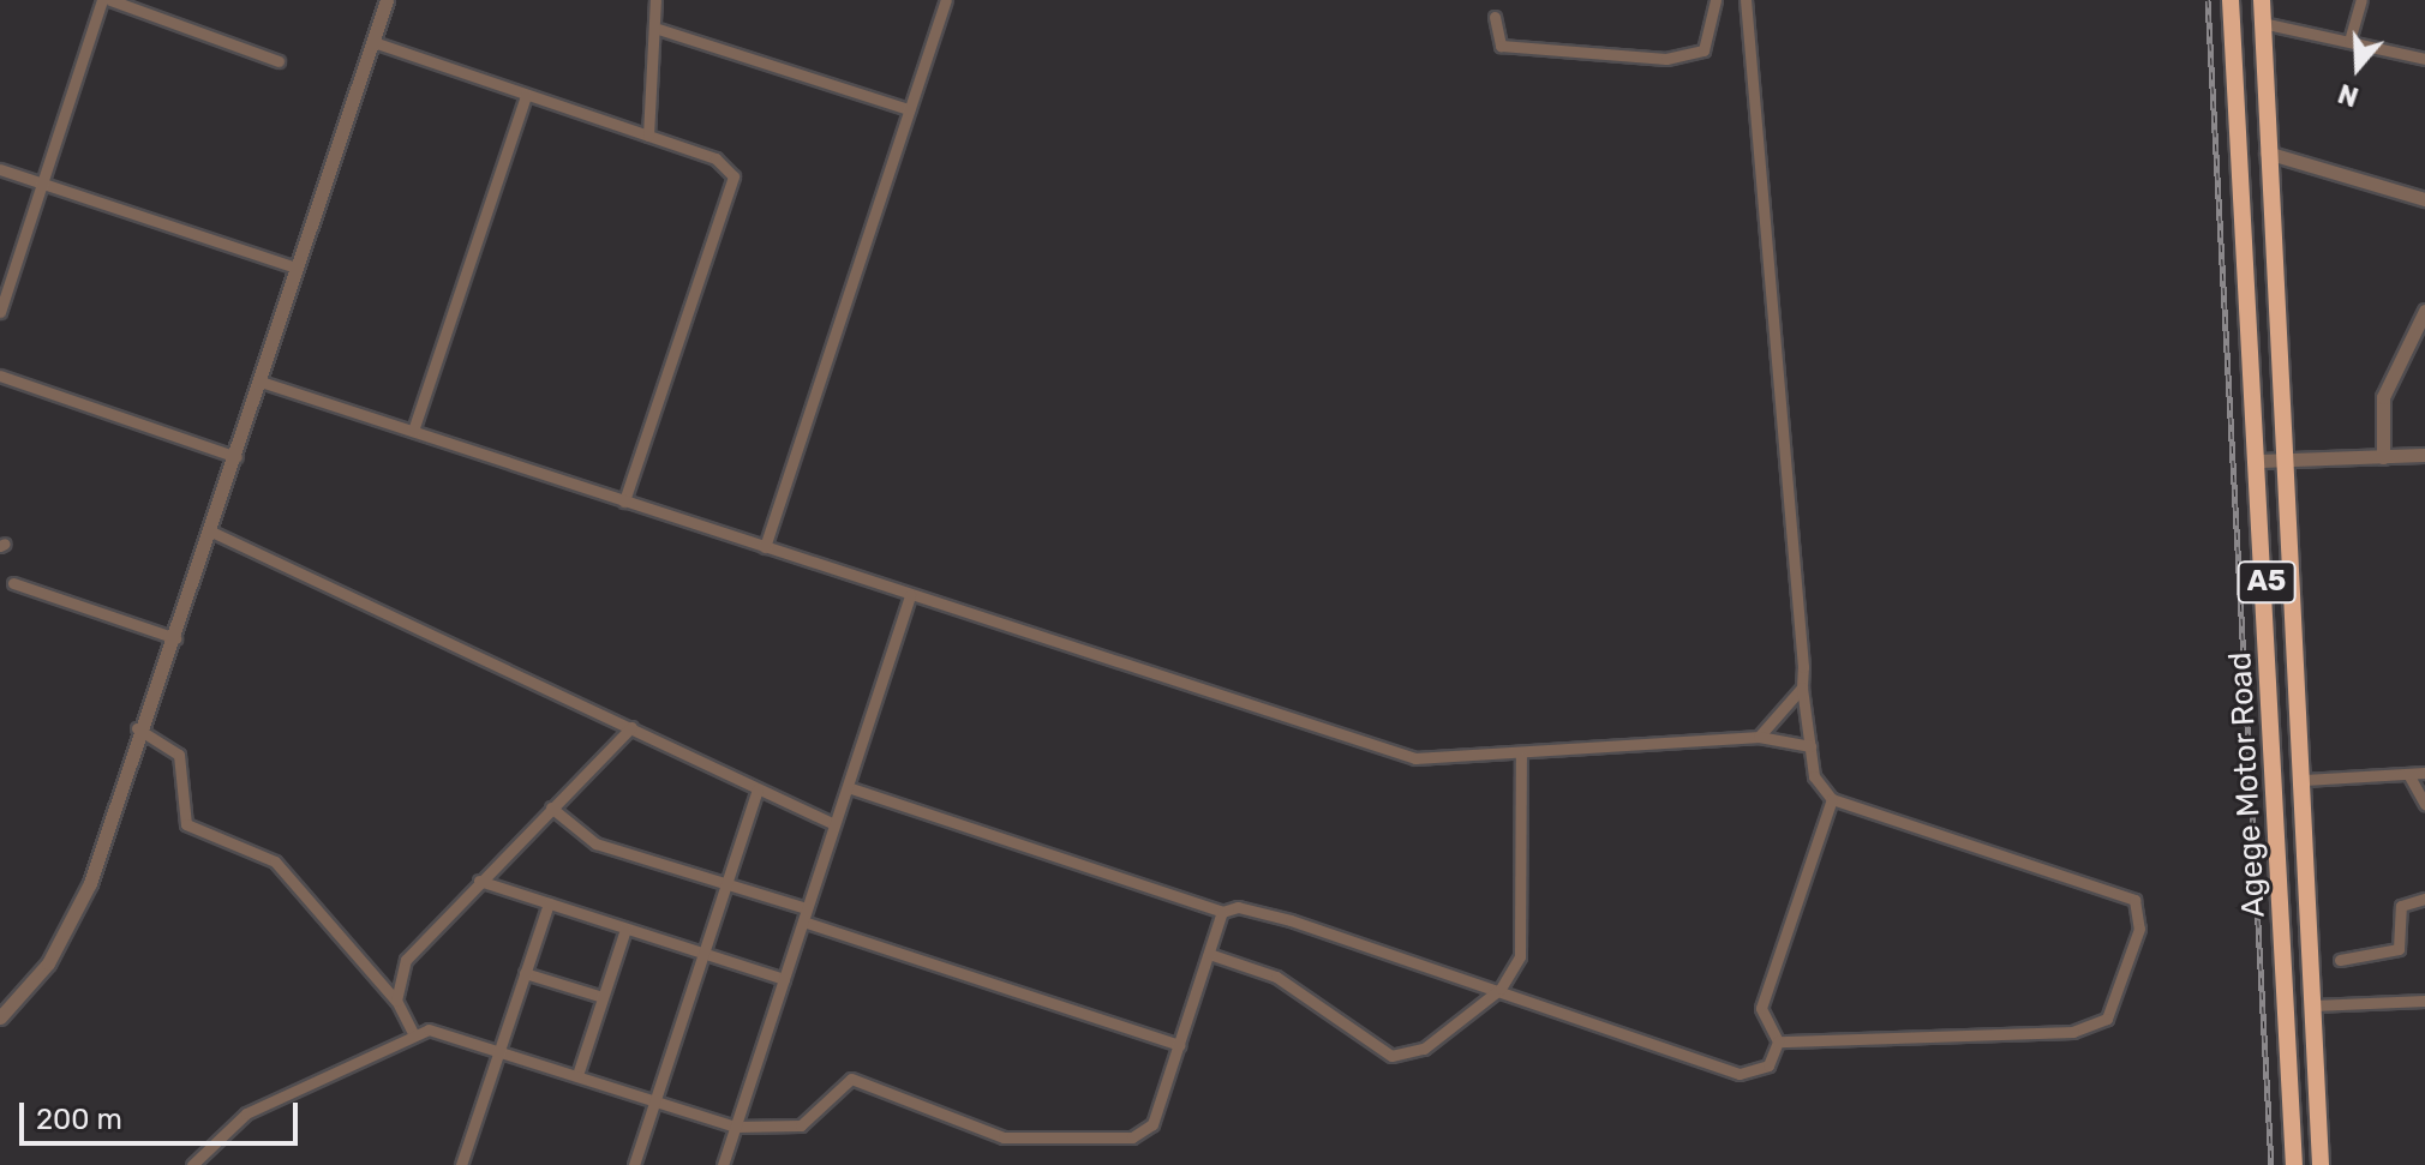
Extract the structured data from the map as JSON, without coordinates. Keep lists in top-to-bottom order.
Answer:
{
  "streets": {
    "highway": ["A5", "Agege Motor Road"]
  },
  "scale_bar": "200 m",
  "north": "bottom"
}
